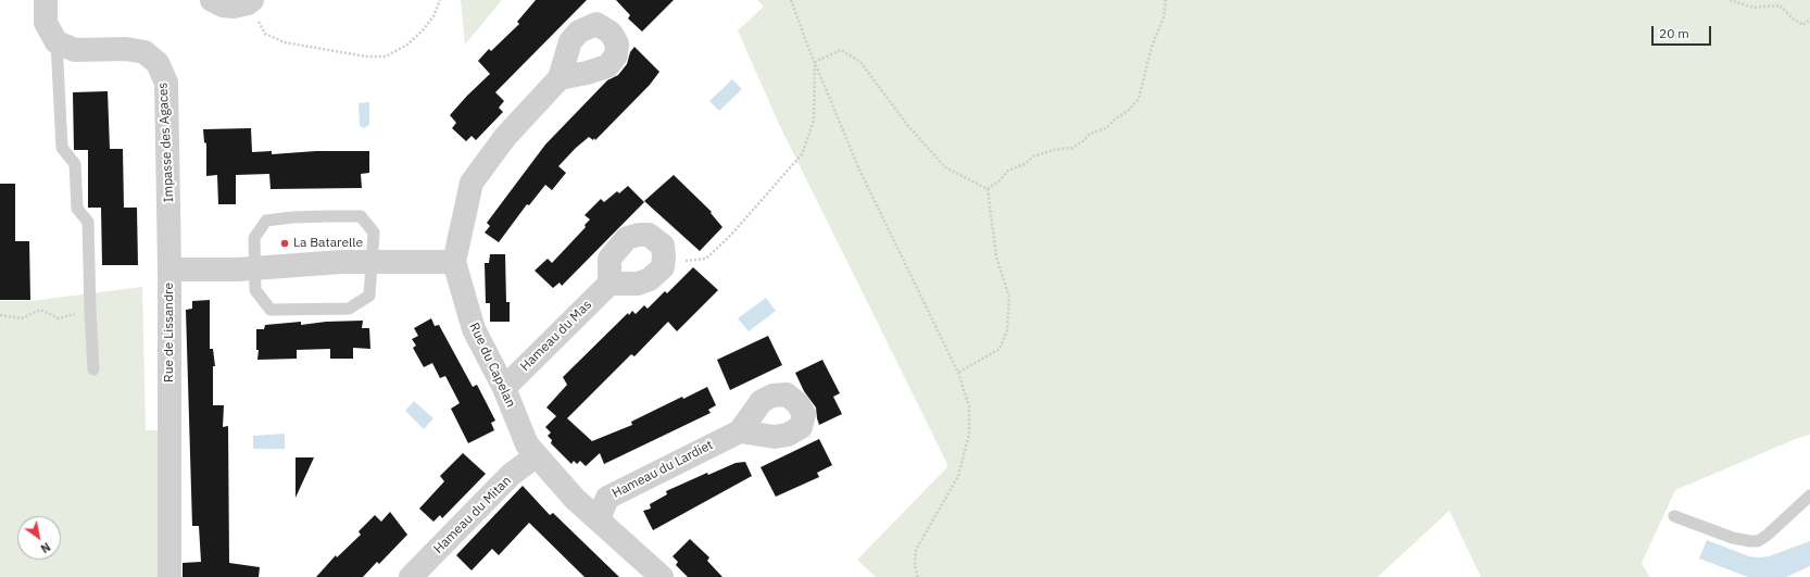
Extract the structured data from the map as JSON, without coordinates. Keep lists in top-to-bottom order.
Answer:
{
  "streets": {
    "street": [
      "Impasse des Agaces",
      "Rue de Lissandre",
      "Hameau du Mas",
      "Rue du Capelan",
      "Hameau du Lardiet",
      "Hameau du Mitan"
    ]
  },
  "crossings": [
    ["Impasse des Agaces", "Rue de Lissandre"],
    ["Rue de Lissandre", "Rue du Capelan"],
    ["Hameau du Mas", "Rue du Capelan"],
    ["Rue du Capelan", "Hameau du Lardiet"],
    ["Rue du Capelan", "Hameau du Mitan"]
  ],
  "places": ["La Batarelle"],
  "scale_bar": "20 m",
  "north": "bottom right"
}
